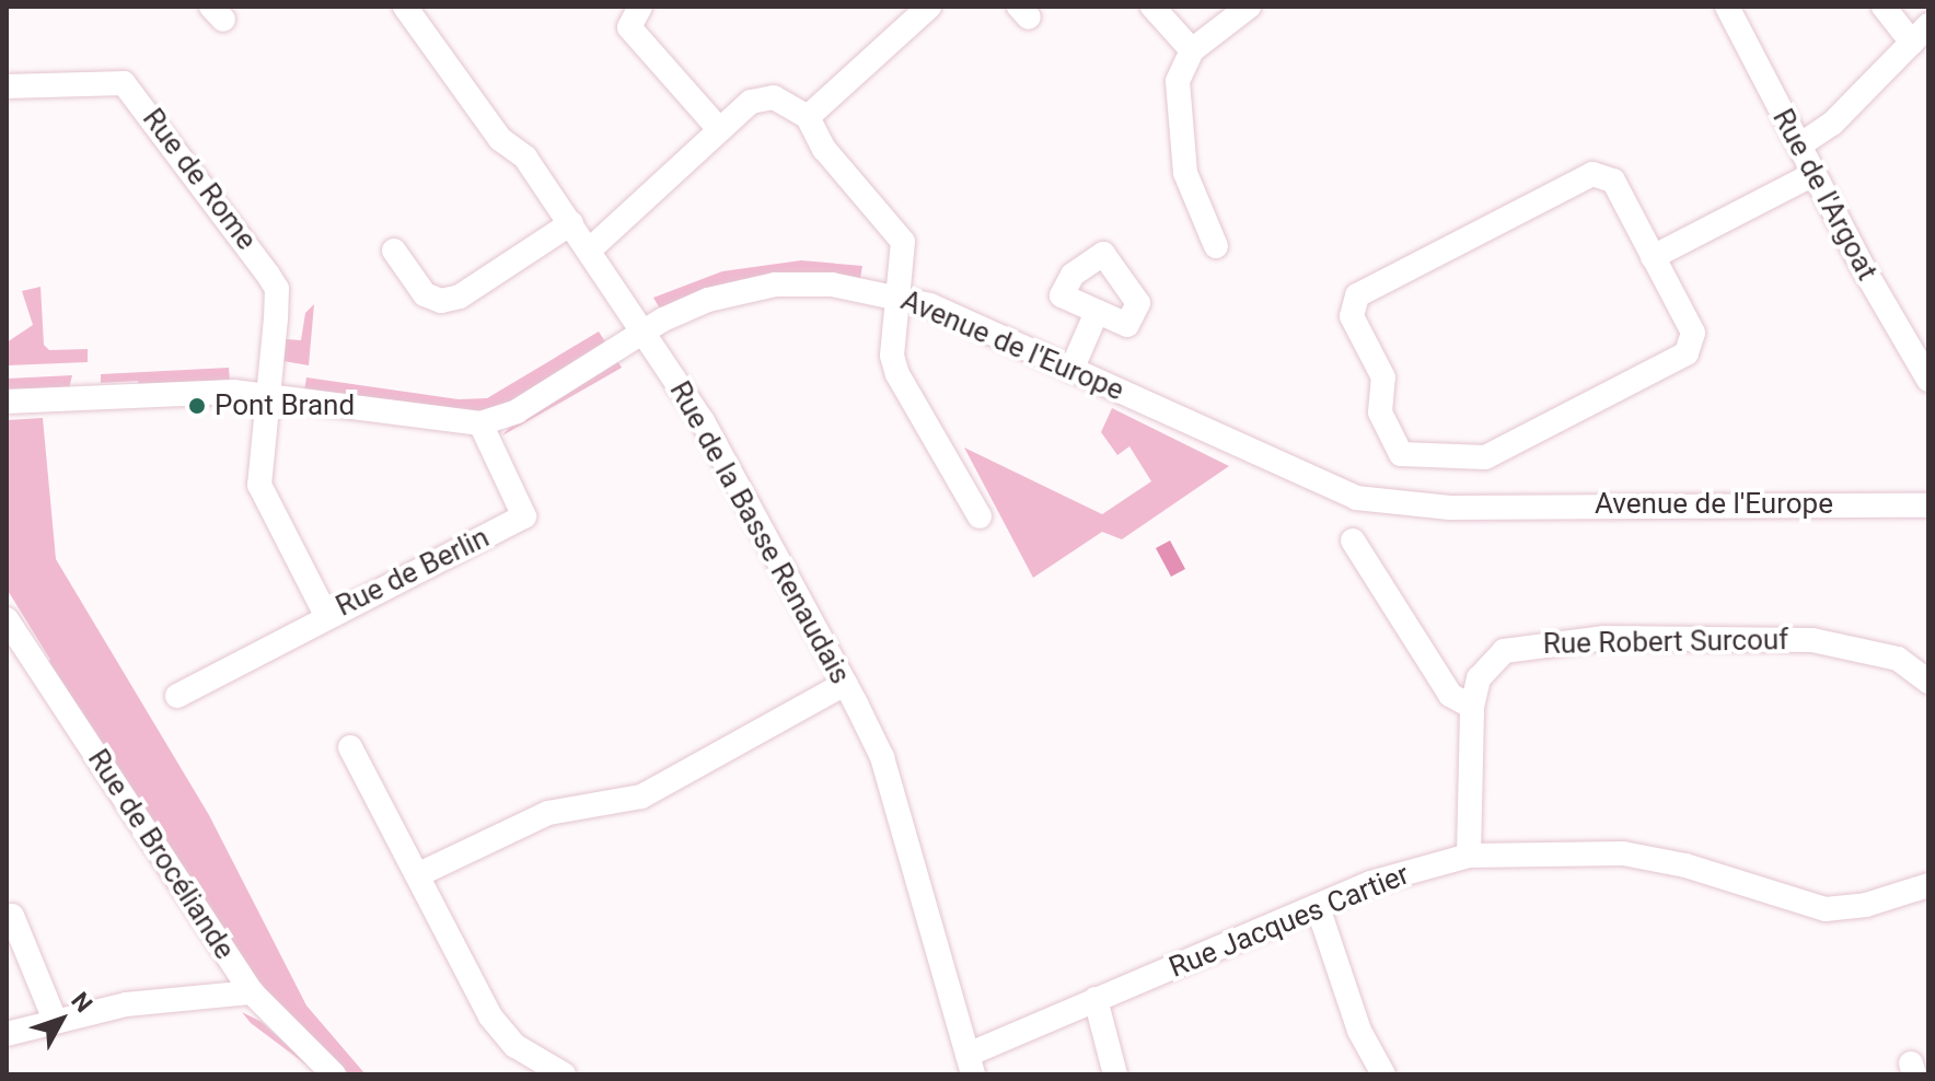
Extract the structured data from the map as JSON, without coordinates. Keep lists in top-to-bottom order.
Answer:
{
  "streets": {
    "street": [
      "Rue de Rome",
      "Rue de l'Argoat",
      "Avenue de l'Europe",
      "Rue de la Basse Renaudais",
      "Rue de Berlin",
      "Rue Robert Surcouf",
      "Rue de Brocéliande",
      "Rue Jacques Cartier"
    ]
  },
  "crossings": [
    ["Rue de Rome", "Avenue de l'Europe"],
    ["Rue de Rome", "Rue de Berlin"],
    ["Avenue de l'Europe", "Rue de la Basse Renaudais"],
    ["Avenue de l'Europe", "Rue de Berlin"],
    ["Rue de la Basse Renaudais", "Rue Jacques Cartier"],
    ["Rue Robert Surcouf", "Rue Jacques Cartier"]
  ],
  "places": ["Pont Brand"],
  "north": "top right"
}
